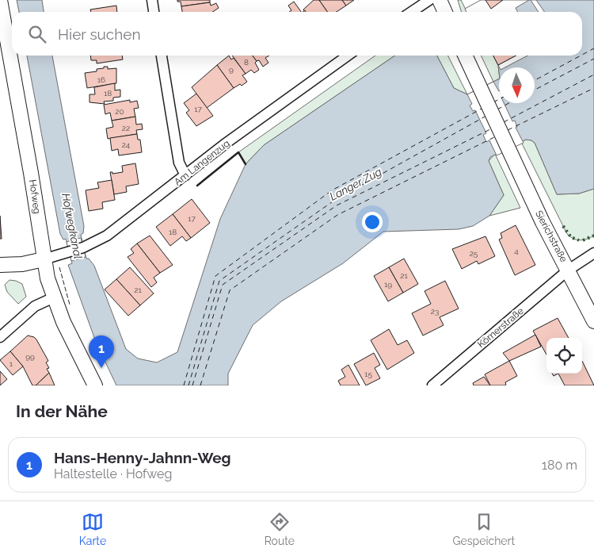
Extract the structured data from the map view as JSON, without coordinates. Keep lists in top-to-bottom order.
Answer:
{
  "streets": {
    "street": [
      "Am Langenzug",
      "Hofweg",
      "Sierichstraße",
      "Körnerstraße"
    ]
  },
  "crossings": [
    ["Am Langenzug", "Hofweg"],
    ["Sierichstraße", "Körnerstraße"]
  ],
  "water": ["Langer Zug", "Hofwegkanal"],
  "house_numbers": [
    "8",
    "9",
    "16",
    "18",
    "17",
    "20",
    "22",
    "24",
    "17",
    "18",
    "4",
    "25",
    "21",
    "19",
    "21",
    "23",
    "99",
    "1",
    "15"
  ],
  "north": "bottom",
  "page": {
    "search": "Hier suchen",
    "pins": "1",
    "heading": "In der Nähe",
    "list": [
      {
        "mark": "1",
        "name": "Hans-Henny-Jahnn-Weg",
        "note": "Haltestelle · Hofweg",
        "value": "180 m"
      }
    ],
    "nav": ["Karte", "Route", "Gespeichert"]
  }
}
